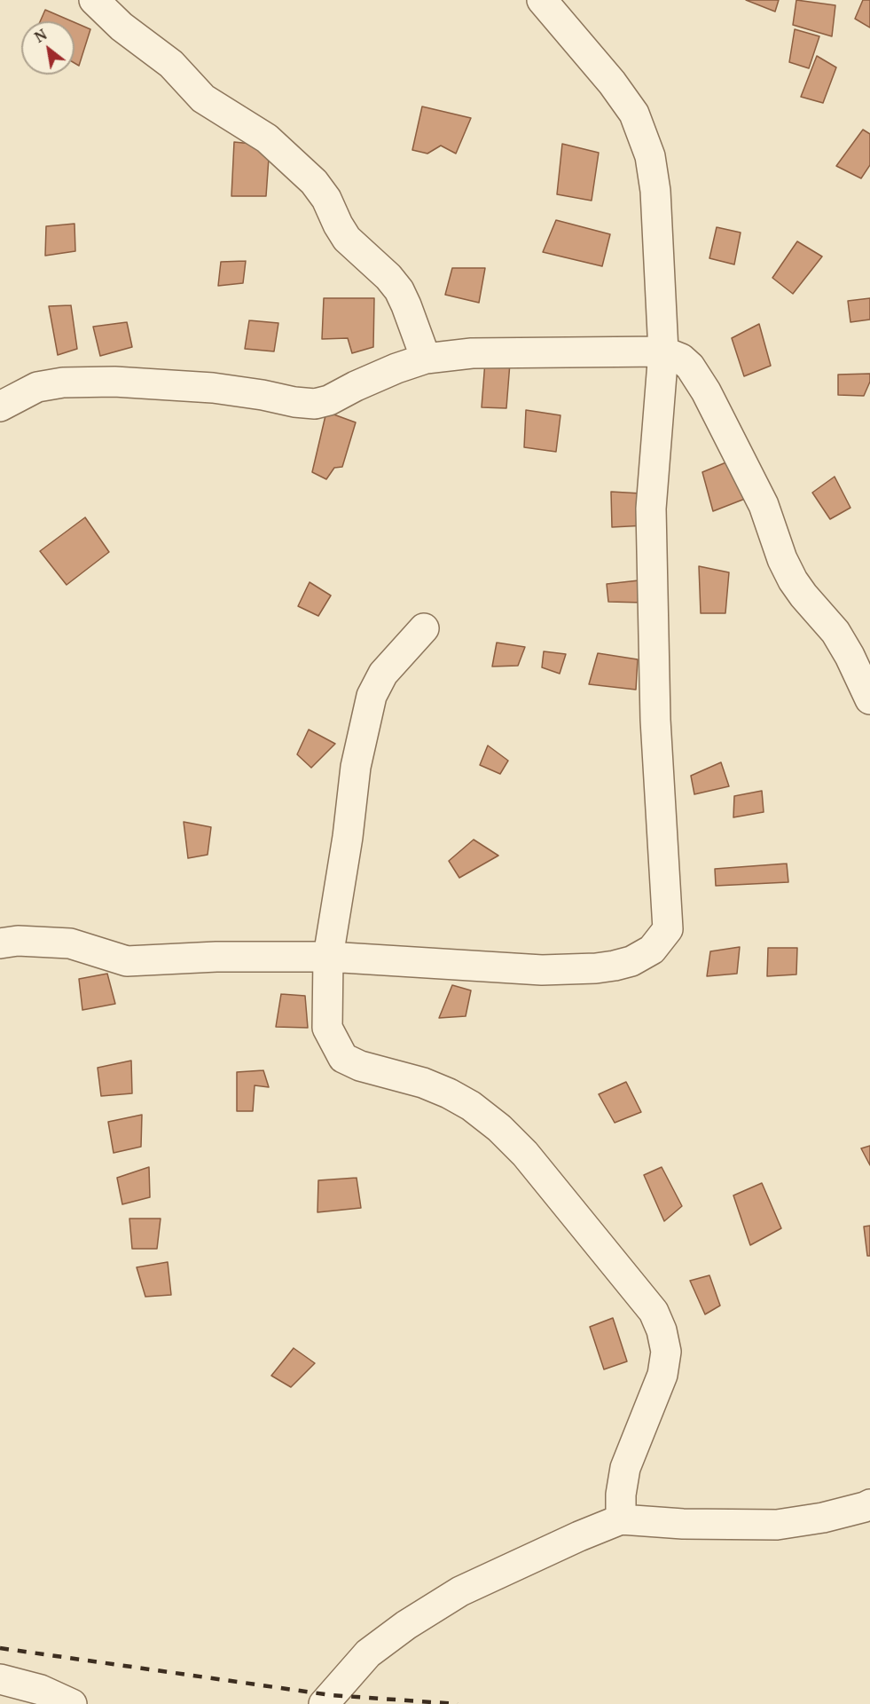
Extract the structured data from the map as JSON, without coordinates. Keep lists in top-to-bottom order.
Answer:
{
  "north": "top left"
}
